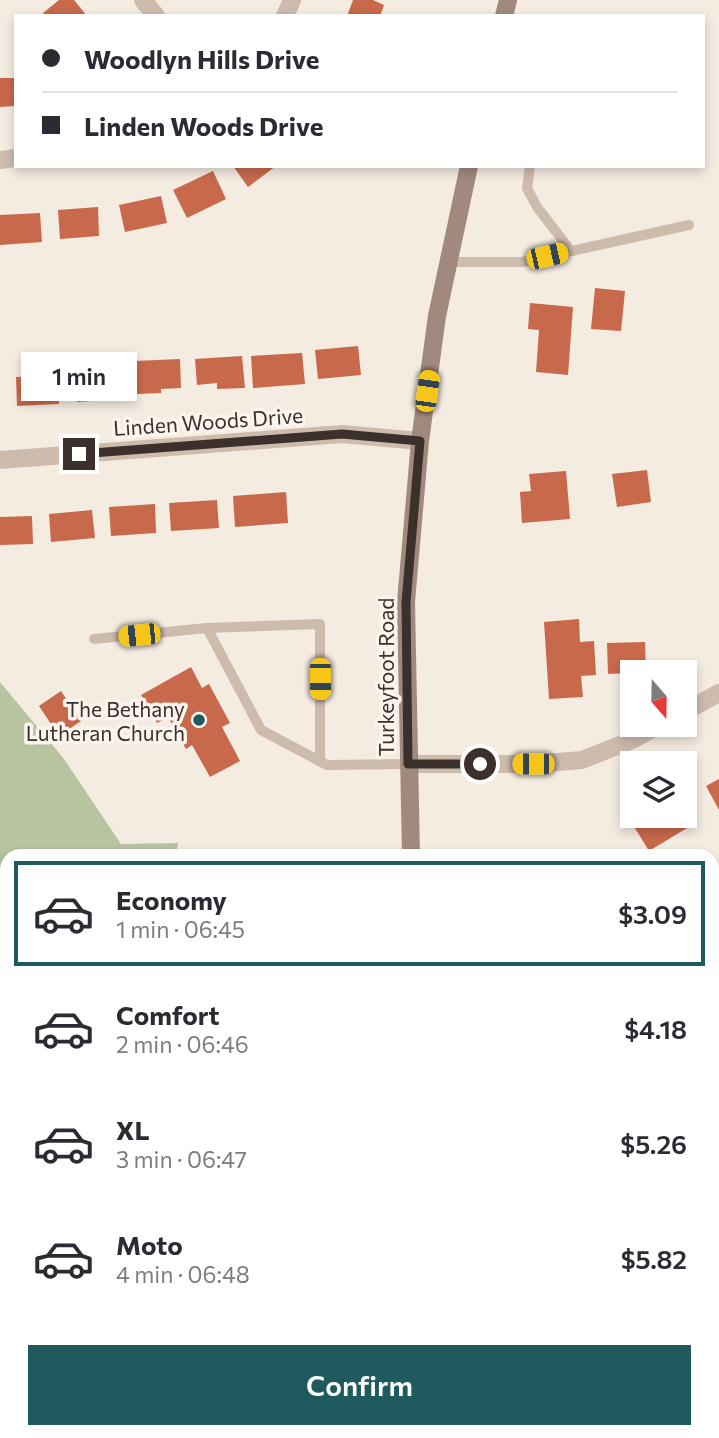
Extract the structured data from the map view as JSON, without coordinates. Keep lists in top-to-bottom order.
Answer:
{
  "streets": {
    "main road": ["Turkeyfoot Road"],
    "street": ["Linden Woods Drive"]
  },
  "crossings": [
    ["Linden Woods Drive", "Turkeyfoot Road"]
  ],
  "places": ["The Bethany Lutheran Church"],
  "north": "bottom",
  "page": {
    "banner": ["Woodlyn Hills Drive", "Linden Woods Drive"],
    "bubble": "1 min",
    "list": [
      {
        "name": "Economy",
        "note": "1 min · 06:45",
        "value": "$3.09"
      },
      {
        "name": "Comfort",
        "note": "2 min · 06:46",
        "value": "$4.18"
      },
      {
        "name": "XL",
        "note": "3 min · 06:47",
        "value": "$5.26"
      },
      {
        "name": "Moto",
        "note": "4 min · 06:48",
        "value": "$5.82"
      }
    ],
    "buttons": "Confirm"
  }
}
